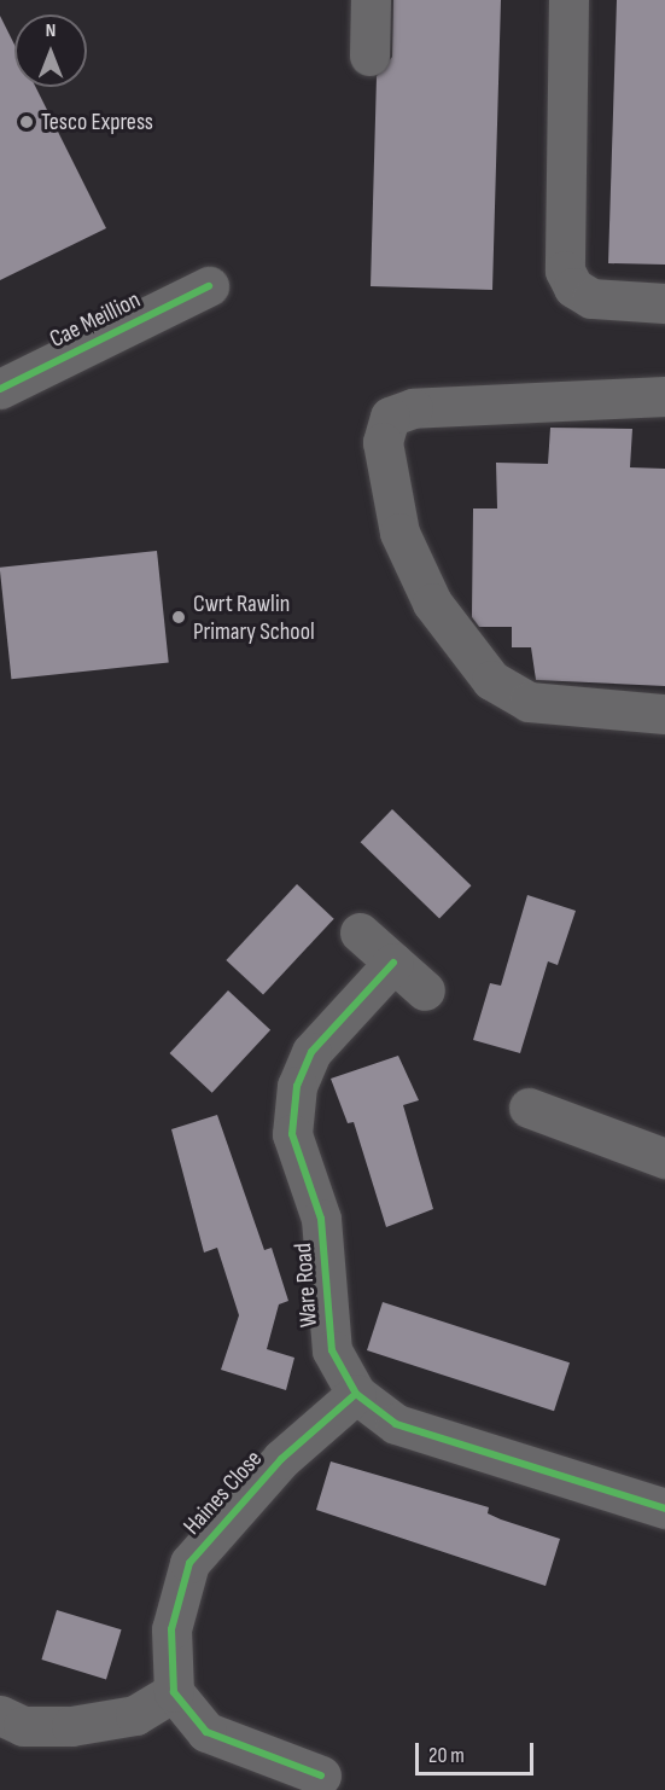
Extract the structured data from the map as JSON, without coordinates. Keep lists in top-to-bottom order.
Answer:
{
  "streets": {
    "street": ["Cae Meillion", "Ware Road", "Haines Close"]
  },
  "crossings": [
    ["Ware Road", "Haines Close"]
  ],
  "places": ["Tesco Express", "Cwrt Rawlin Primary School"],
  "scale_bar": "20 m",
  "north": "top"
}
